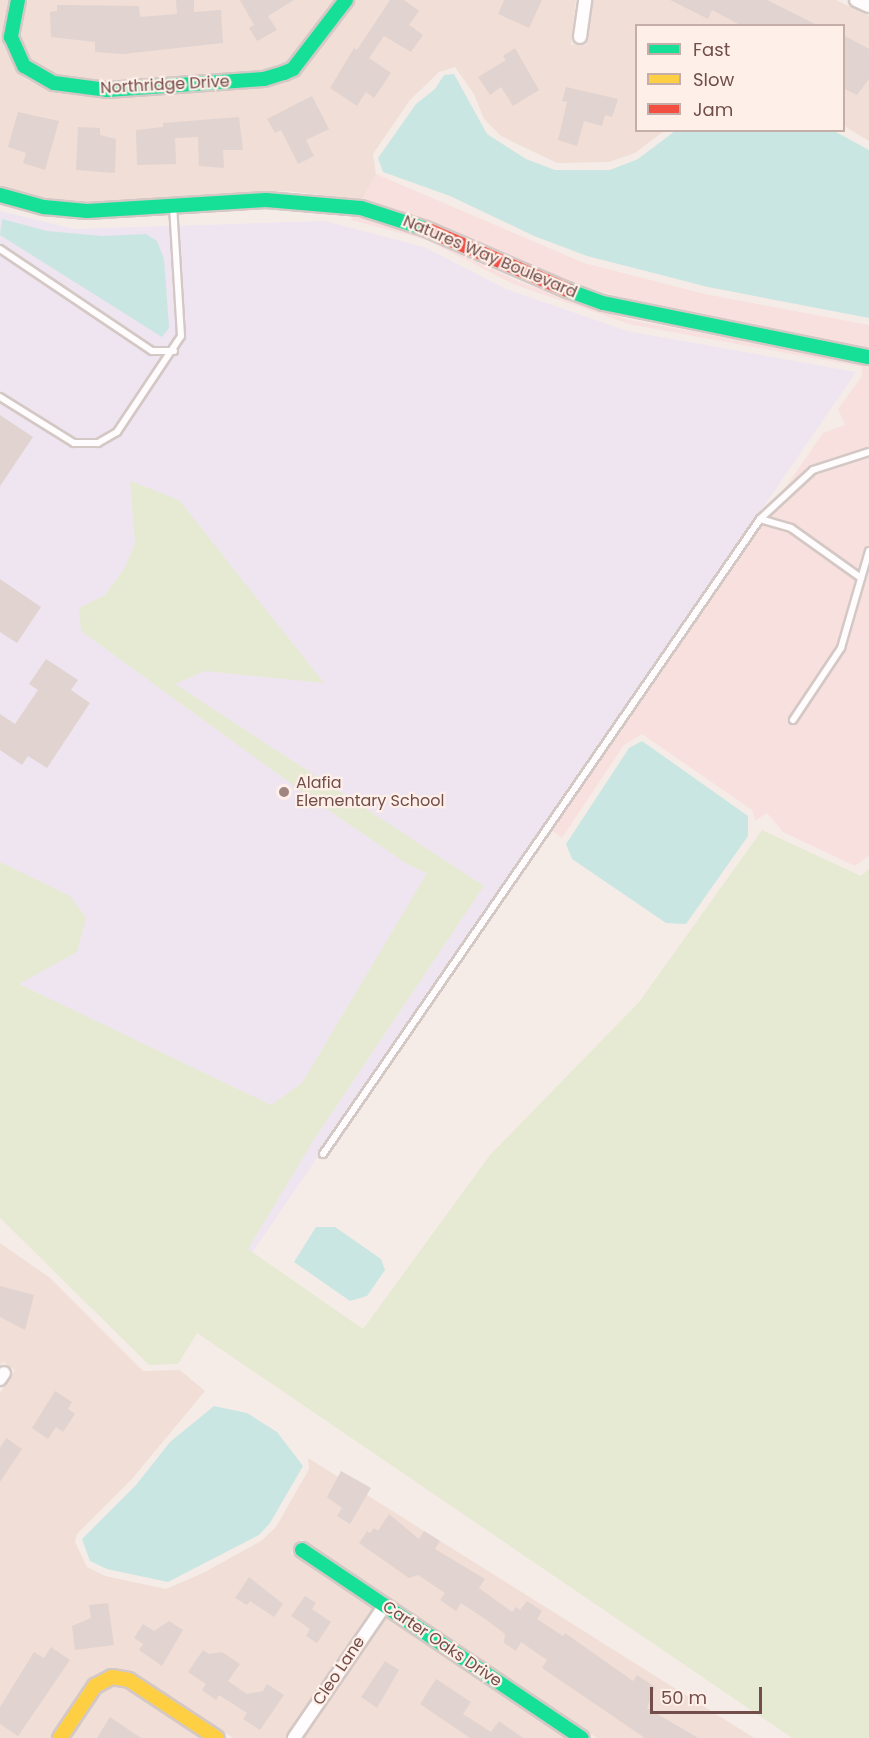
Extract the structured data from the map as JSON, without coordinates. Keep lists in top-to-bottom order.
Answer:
{
  "streets": {
    "street": [
      "Northridge Drive",
      "Natures Way Boulevard",
      "Carter Oaks Drive",
      "Cleo Lane"
    ]
  },
  "crossings": [
    ["Carter Oaks Drive", "Cleo Lane"]
  ],
  "places": ["Alafia Elementary School"],
  "legend": ["Fast", "Slow", "Jam"],
  "scale_bar": "50 m"
}
